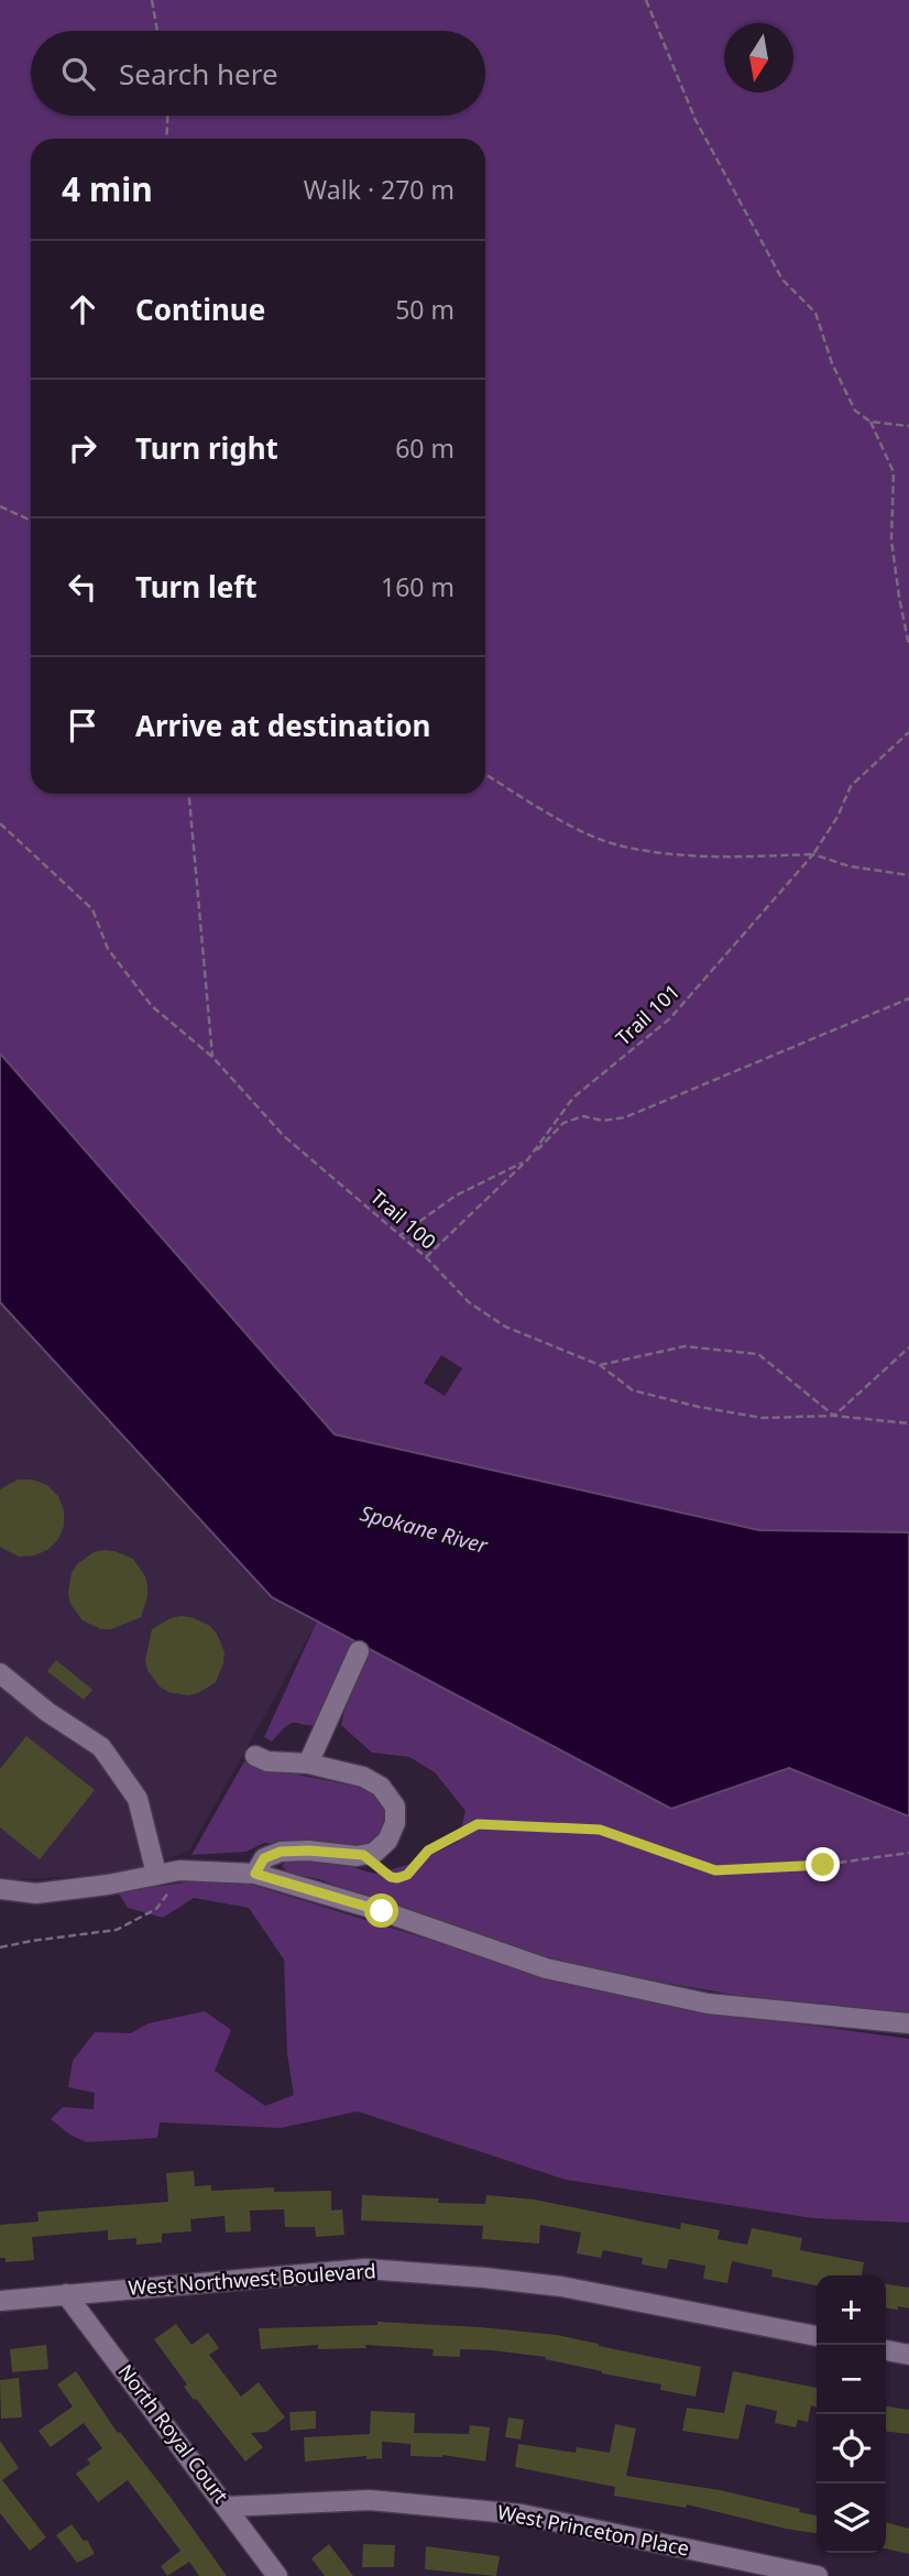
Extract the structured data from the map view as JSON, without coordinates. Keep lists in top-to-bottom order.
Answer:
{
  "streets": {
    "street": ["West Northwest Boulevard", "North Royal Court", "West Princeton Place"],
    "path": ["Trail 101", "Trail 100"]
  },
  "crossings": [
    ["Trail 101", "Trail 100"],
    ["West Northwest Boulevard", "North Royal Court"],
    ["North Royal Court", "West Princeton Place"]
  ],
  "water": ["Spokane River"],
  "north": "bottom",
  "page": {
    "search": "Search here",
    "heading": ["4 min", "Walk · 270 m"],
    "list": [
      ["Continue", "50 m"],
      ["Turn right", "60 m"],
      ["Turn left", "160 m"],
      "Arrive at destination"
    ],
    "map_buttons": ["+", "−"]
  }
}
